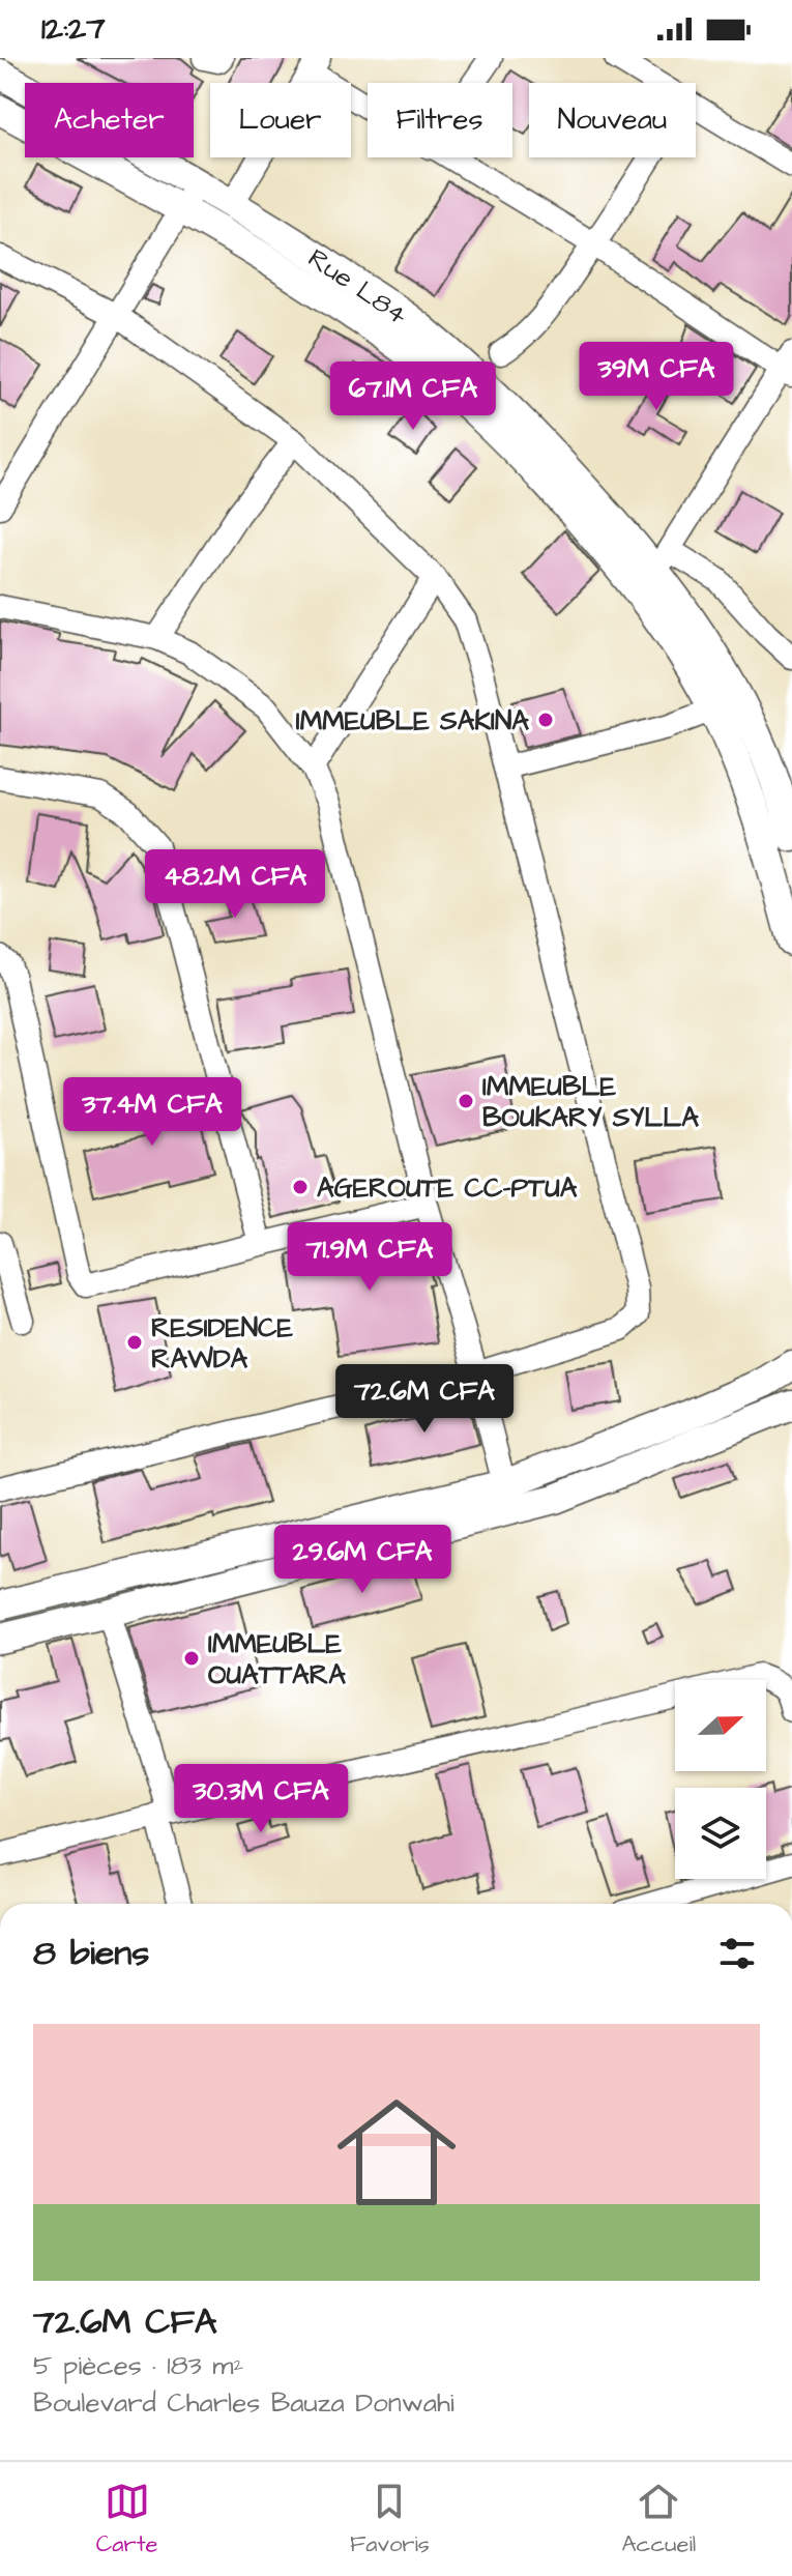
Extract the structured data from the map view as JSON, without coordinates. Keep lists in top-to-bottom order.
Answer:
{
  "streets": {
    "main road": ["Rue L84"]
  },
  "places": [
    "IMMEUBLE SAKINA",
    "IMMEUBLE BOUKARY SYLLA",
    "AGEROUTE CC-PTUA",
    "RESIDENCE RAWDA",
    "IMMEUBLE OUATTARA"
  ],
  "north": "right",
  "page": {
    "status": "12:27",
    "chip": [
      "Acheter",
      "Louer",
      "Filtres",
      "Nouveau"
    ],
    "price": [
      "39M CFA",
      "67.1M CFA",
      "48.2M CFA",
      "37.4M CFA",
      "71.9M CFA",
      "72.6M CFA",
      "29.6M CFA",
      "30.3M CFA"
    ],
    "heading": "8 biens",
    "list": [
      {
        "name": "72.6M CFA",
        "note": "5 pièces · 183 m² · Boulevard Charles Bauza Donwahi"
      }
    ],
    "tabs": ["Carte", "Favoris", "Accueil"]
  }
}
